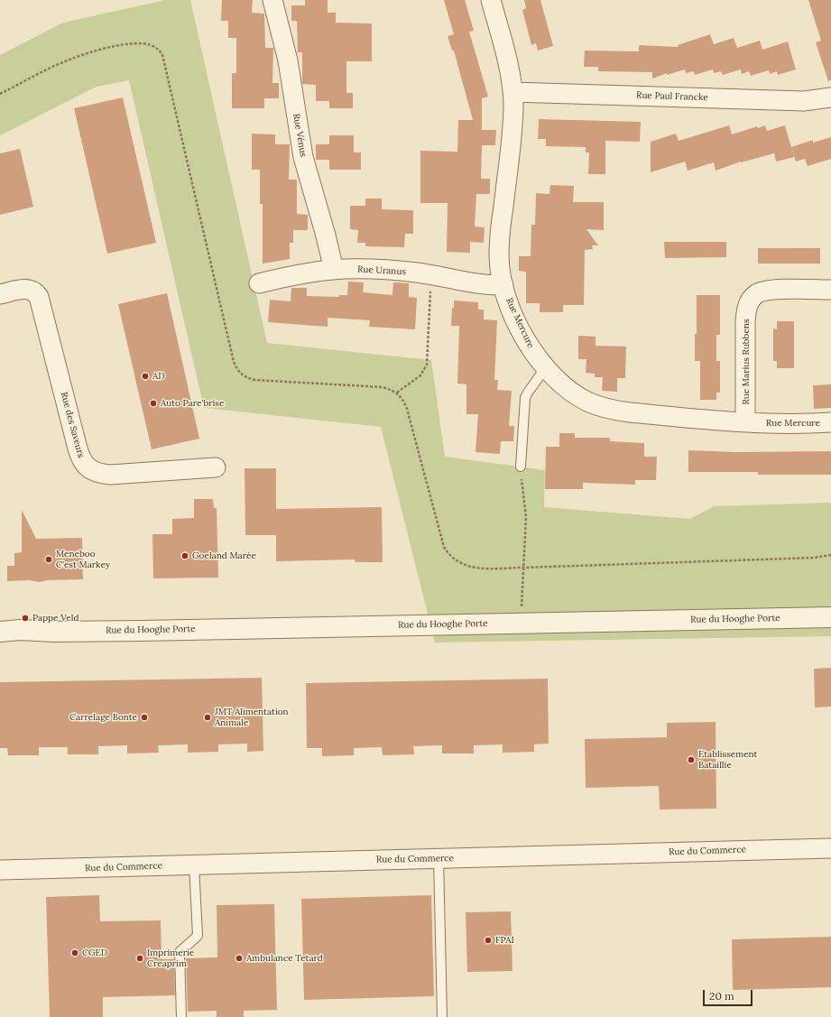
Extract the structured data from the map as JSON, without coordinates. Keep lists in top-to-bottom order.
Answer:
{
  "streets": {
    "street": [
      "Rue Paul Francke",
      "Rue Vénus",
      "Rue Uranus",
      "Rue Mercure",
      "Rue Marius Rubbens",
      "Rue des Saveurs",
      "Rue du Hooghe Porte",
      "Rue du Commerce"
    ]
  },
  "crossings": [
    ["Rue Paul Francke", "Rue Mercure"],
    ["Rue Vénus", "Rue Uranus"],
    ["Rue Uranus", "Rue Mercure"],
    ["Rue Mercure", "Rue Marius Rubbens"]
  ],
  "places": [
    "AD",
    "Auto Pare'brise",
    "Goeland Marée",
    "Meneboo C'est Markey",
    "Pappe Veld",
    "Carrelage Bonte",
    "JMT Alimentation Animale",
    "Etablissement Bataillie",
    "FPAI",
    "CGED",
    "Imprimerie Creaprim",
    "Ambulance Tetard"
  ],
  "scale_bar": "20 m"
}
